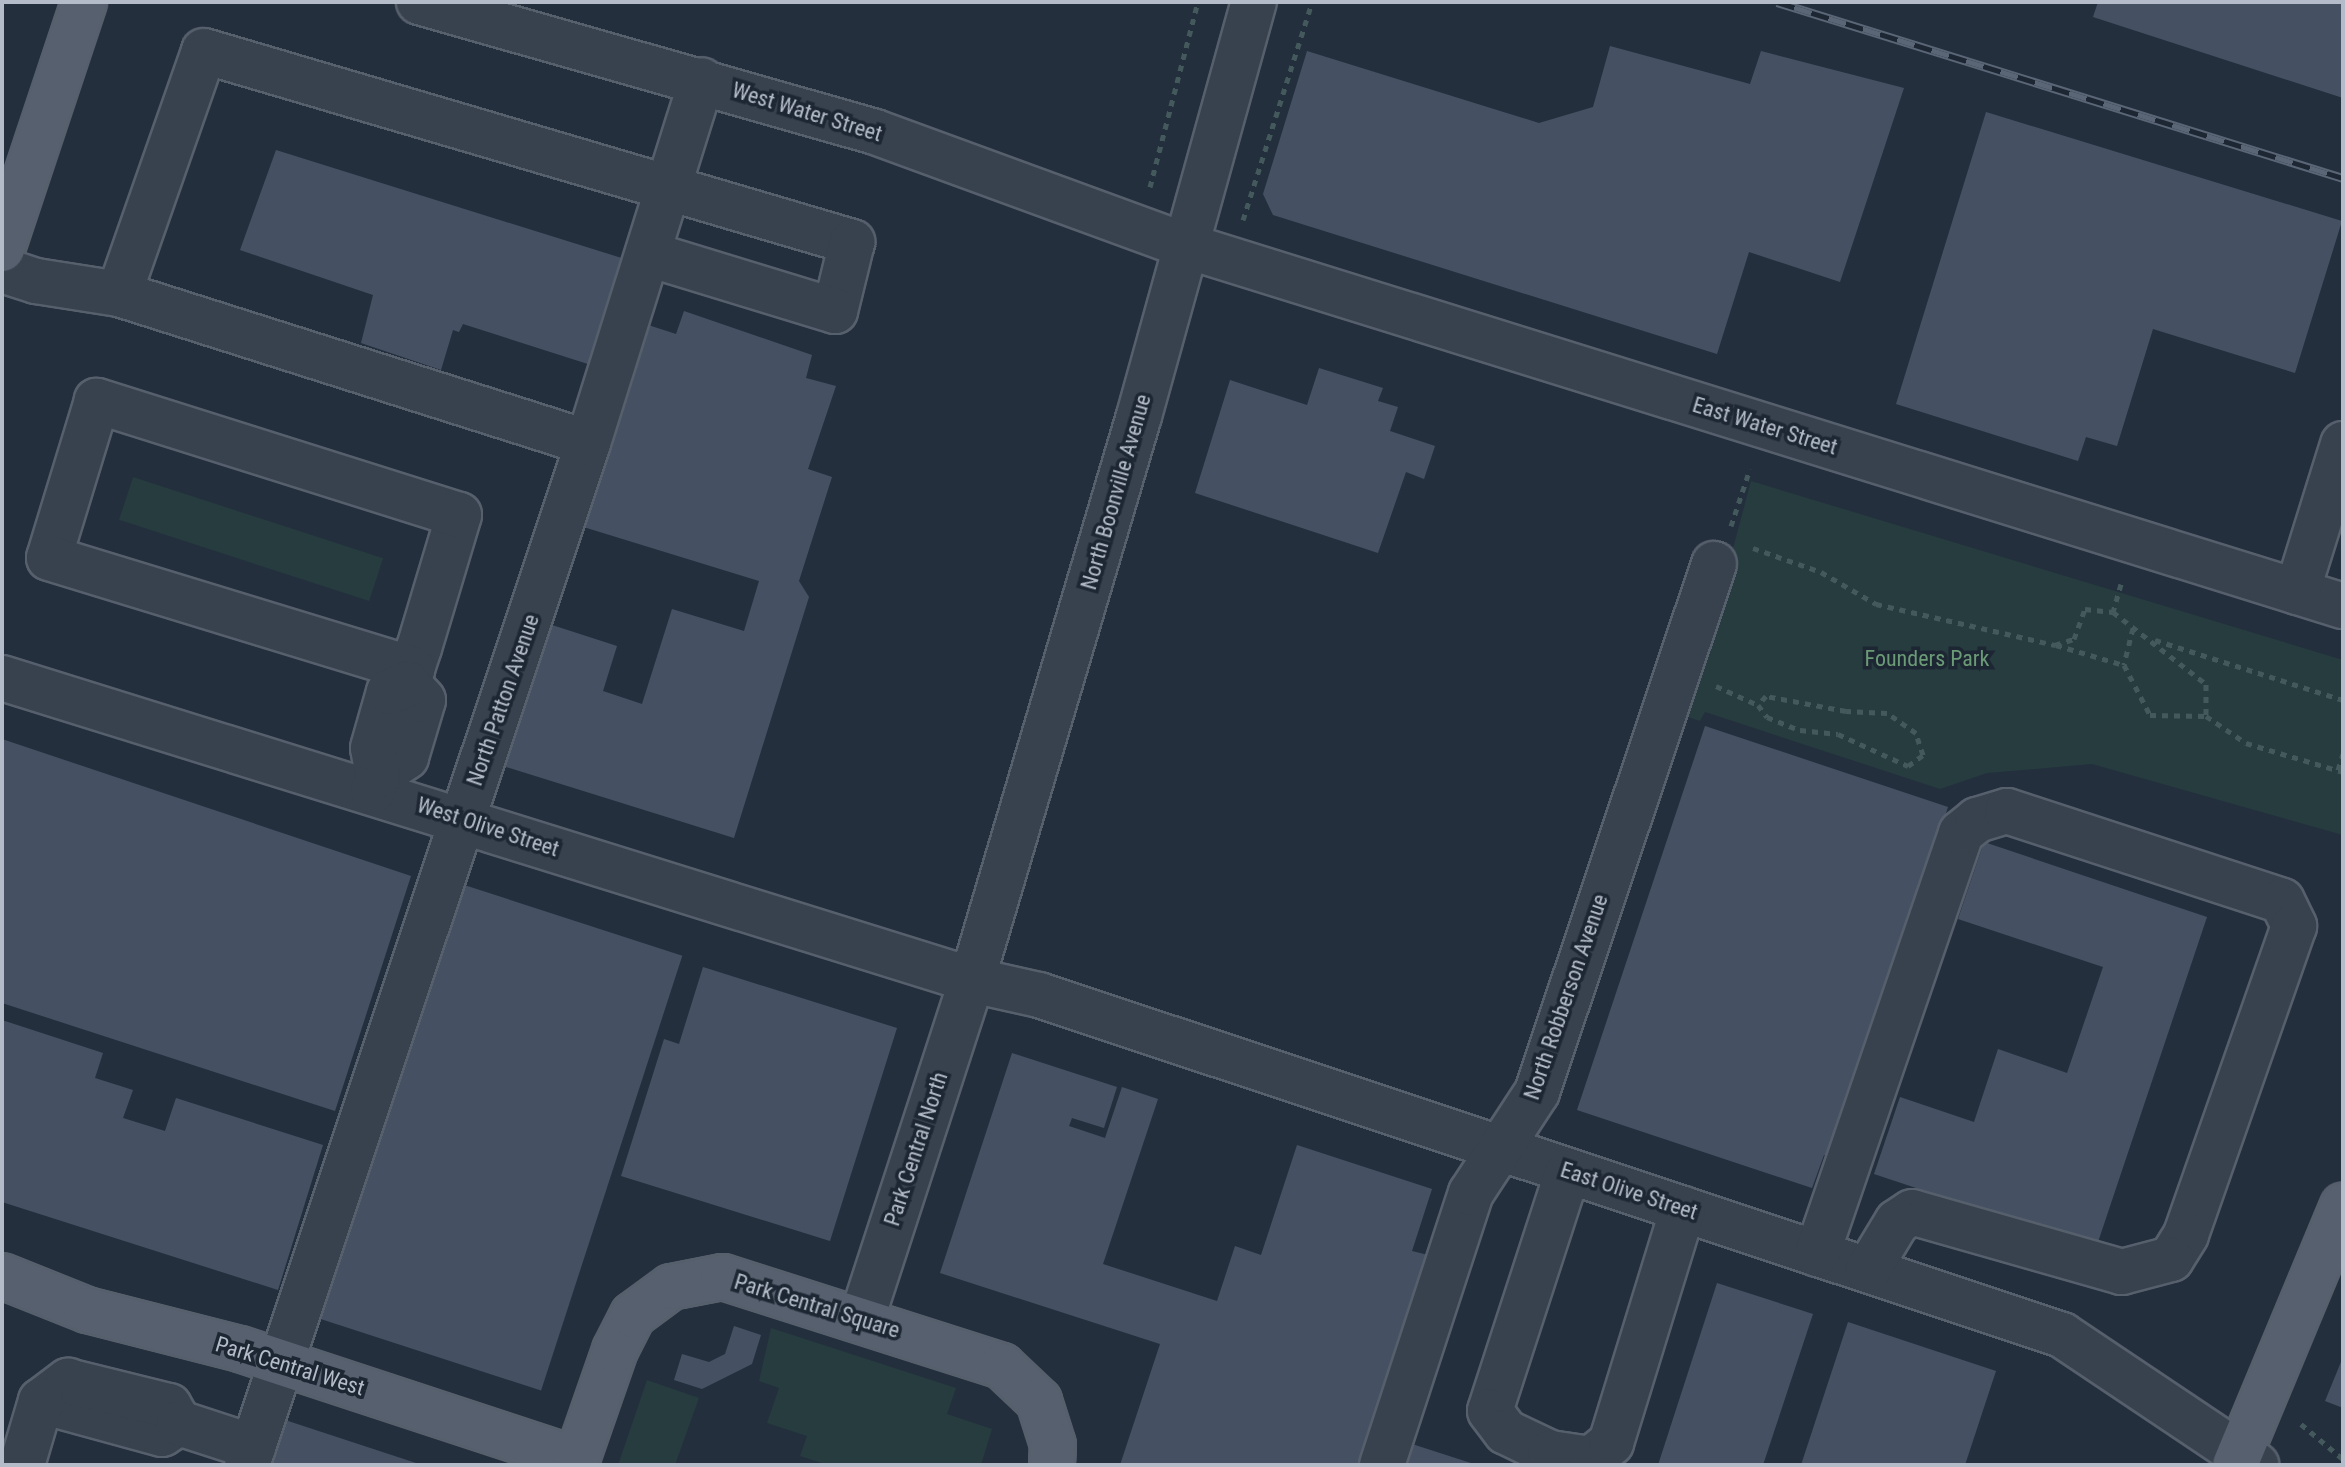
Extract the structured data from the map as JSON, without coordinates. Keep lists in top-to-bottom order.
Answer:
{
  "streets": {
    "main road": ["Park Central Square", "Park Central West"],
    "street": [
      "West Water Street",
      "East Water Street",
      "North Boonville Avenue",
      "North Patton Avenue",
      "West Olive Street",
      "North Robberson Avenue",
      "Park Central North",
      "East Olive Street"
    ]
  },
  "crossings": [
    ["West Water Street", "East Water Street"],
    ["West Water Street", "North Boonville Avenue"],
    ["West Water Street", "North Patton Avenue"],
    ["East Water Street", "North Boonville Avenue"],
    ["North Boonville Avenue", "West Olive Street"],
    ["North Boonville Avenue", "Park Central North"],
    ["North Boonville Avenue", "East Olive Street"],
    ["North Patton Avenue", "West Olive Street"],
    ["North Patton Avenue", "Park Central West"],
    ["West Olive Street", "Park Central North"],
    ["West Olive Street", "East Olive Street"],
    ["North Robberson Avenue", "East Olive Street"],
    ["Park Central North", "East Olive Street"],
    ["Park Central North", "Park Central Square"],
    ["Park Central Square", "Park Central West"]
  ],
  "parks": ["Founders Park"]
}
